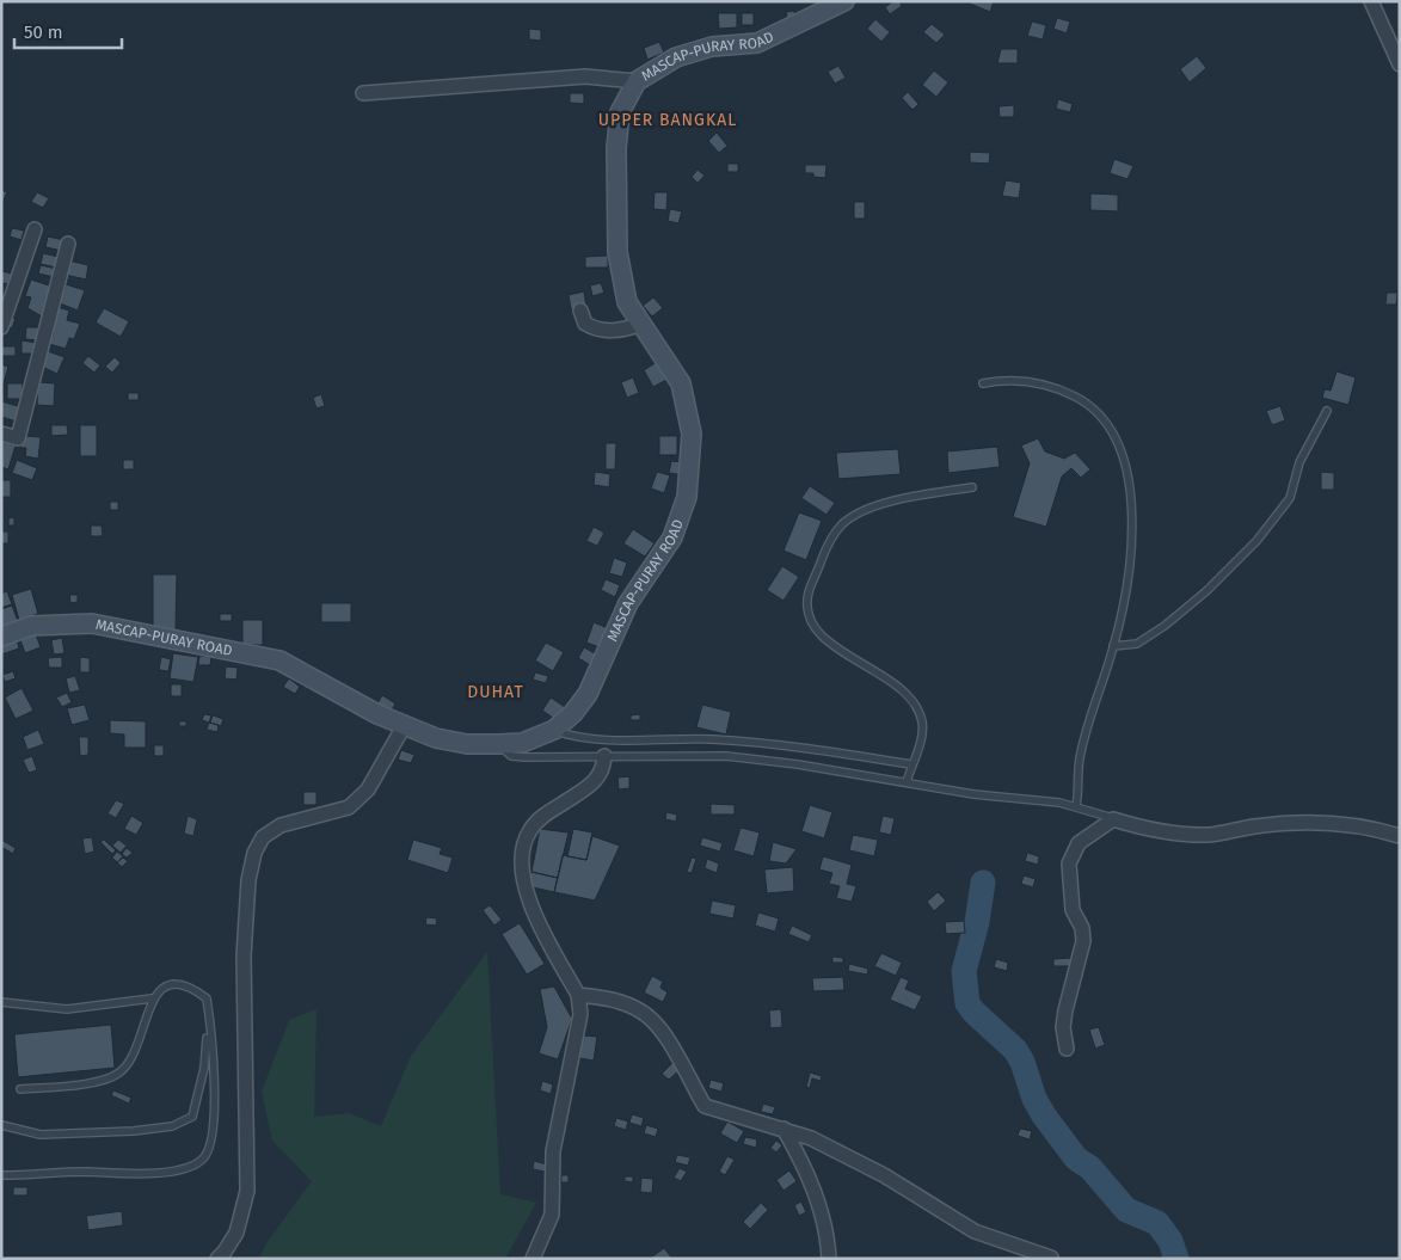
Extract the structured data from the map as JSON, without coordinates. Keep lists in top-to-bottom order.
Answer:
{
  "streets": {
    "street": ["MASCAP-PURAY ROAD"]
  },
  "districts": ["UPPER BANGKAL", "DUHAT"],
  "scale_bar": "50 m"
}
